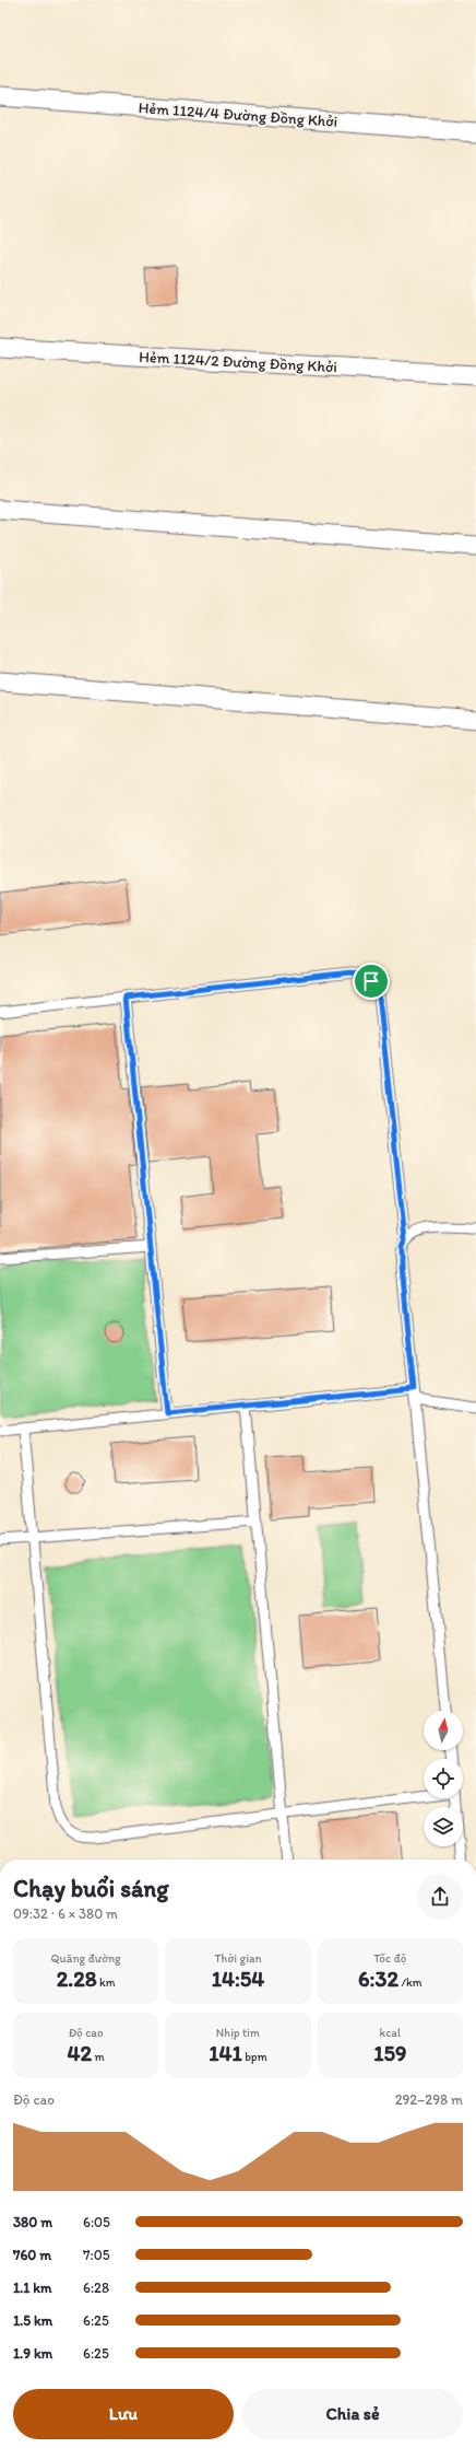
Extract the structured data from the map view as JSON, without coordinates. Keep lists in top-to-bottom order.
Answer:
{
  "streets": {
    "street": ["Hẻm 1124/4 Đường Đồng Khởi", "Hẻm 1124/2 Đường Đồng Khởi"]
  },
  "north": "top",
  "page": {
    "heading": ["Chạy buổi sáng", "09:32 · 6 × 380 m"],
    "stats": [
      ["Quãng đường", "2.28 km"],
      ["Thời gian", "14:54"],
      ["Tốc độ", "6:32 /km"],
      ["Độ cao", "42 m"],
      ["Nhịp tim", "141 bpm"],
      ["kcal", "159"]
    ],
    "chart": ["Độ cao", "292–298 m"],
    "list": [
      {
        "name": "380 m",
        "note": "6:05"
      },
      {
        "name": "760 m",
        "note": "7:05"
      },
      {
        "name": "1.1 km",
        "note": "6:28"
      },
      {
        "name": "1.5 km",
        "note": "6:25"
      },
      {
        "name": "1.9 km",
        "note": "6:25"
      }
    ],
    "buttons": ["Lưu", "Chia sẻ"]
  }
}
